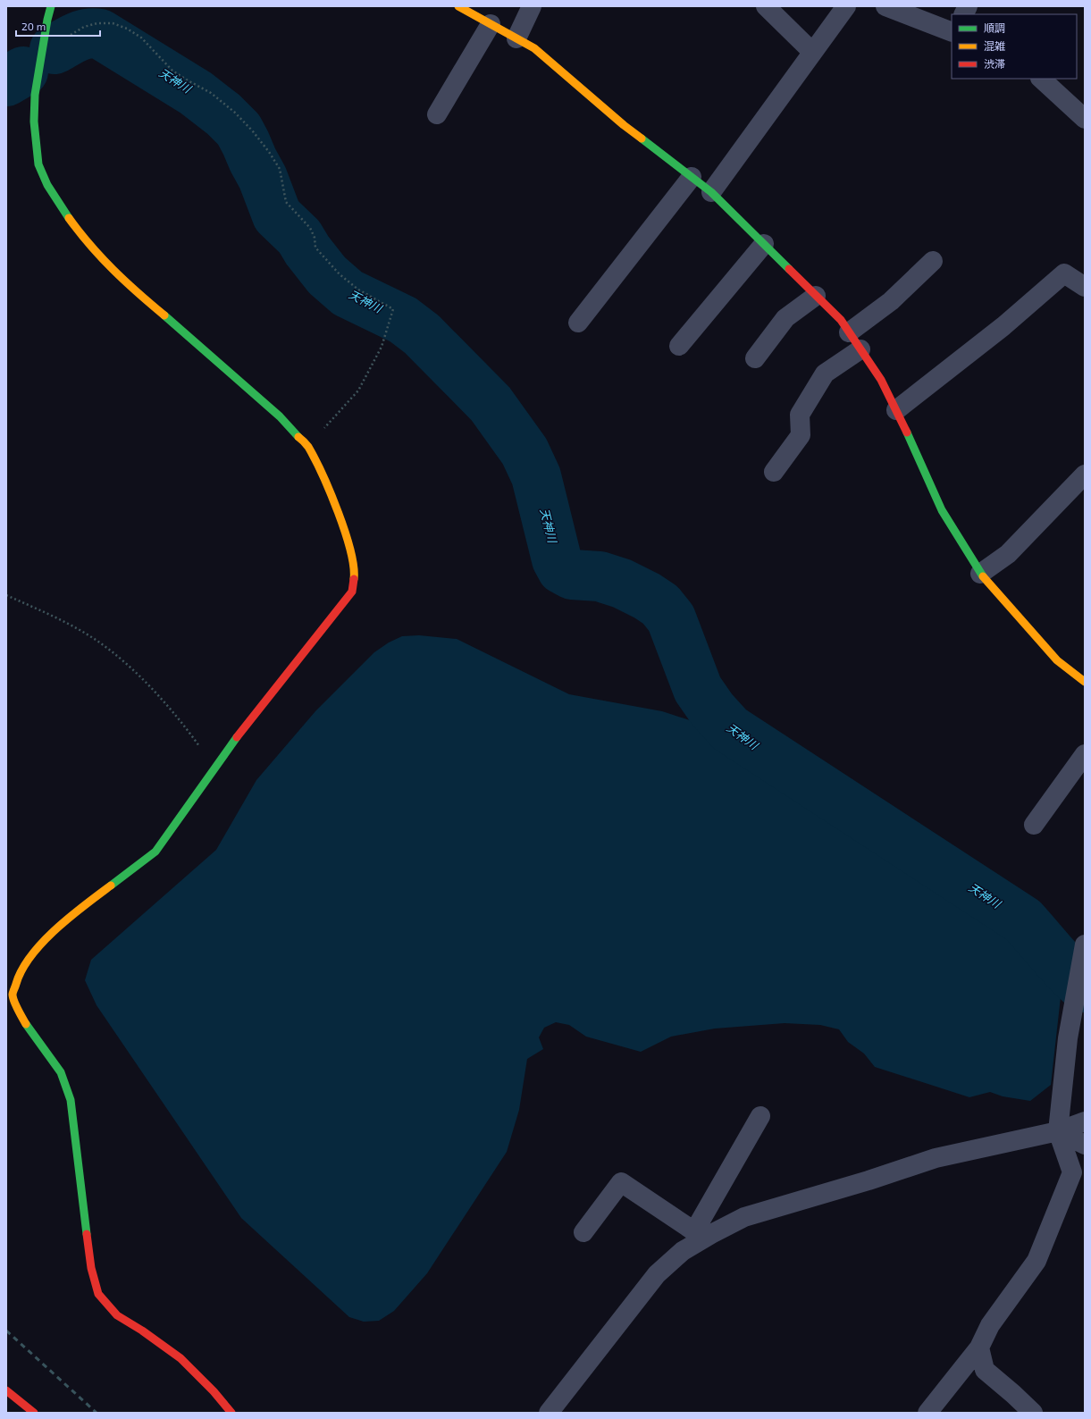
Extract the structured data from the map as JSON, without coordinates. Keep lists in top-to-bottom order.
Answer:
{
  "water": ["天神川"],
  "legend": ["順調", "混雑", "渋滞"],
  "scale_bar": "20 m"
}
